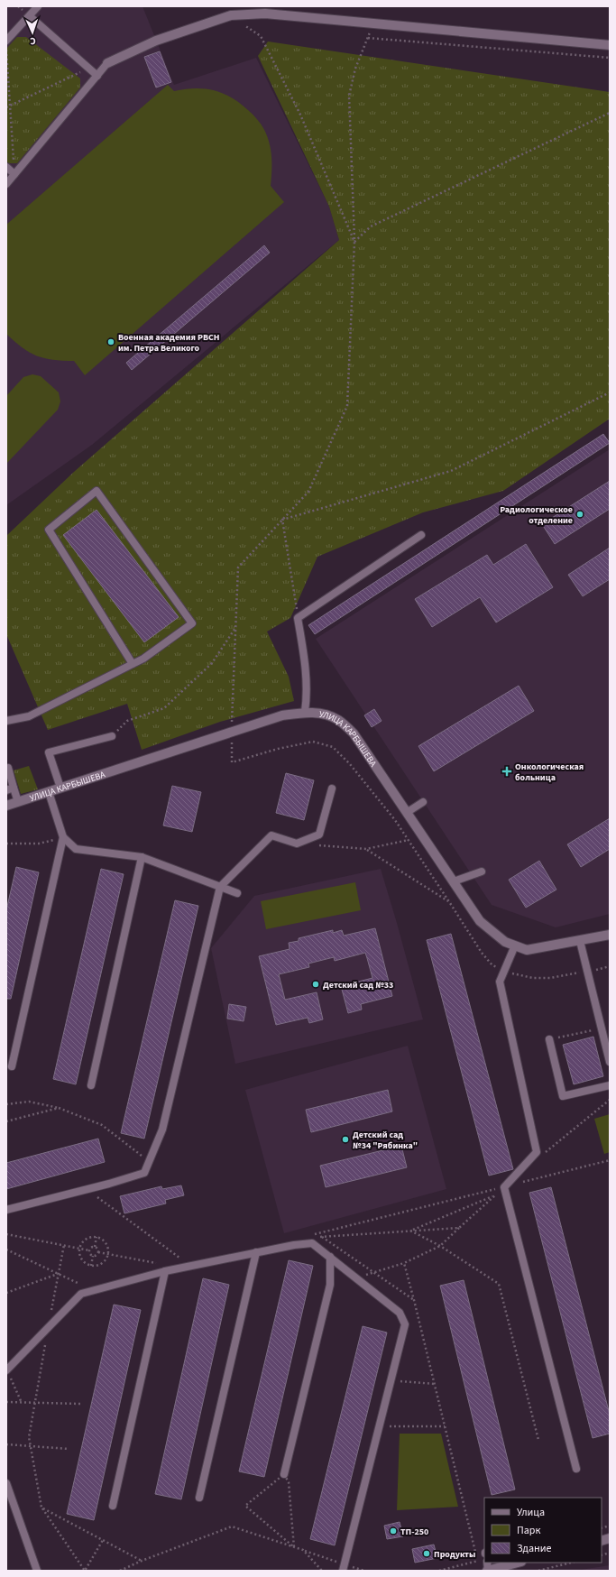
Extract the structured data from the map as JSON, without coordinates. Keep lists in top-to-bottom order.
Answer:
{
  "streets": {
    "street": ["УЛИЦА КАРБЫШЕВА"]
  },
  "places": {
    "other": [
      "Военная академия РВСН им. Петра Великого",
      "Радиологическое отделение",
      "Детский сад №33",
      "Детский сад №34 \"Рябинка\"",
      "ТП-250",
      "Продукты"
    ],
    "health": ["Онкологическая больница"]
  },
  "legend": ["Улица", "Парк", "Здание"],
  "north": "bottom"
}
